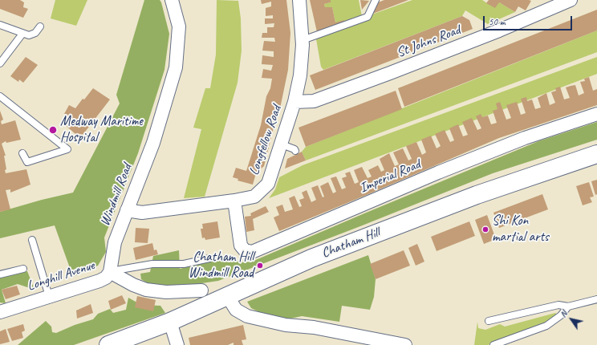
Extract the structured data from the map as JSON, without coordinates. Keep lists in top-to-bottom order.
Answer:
{
  "streets": {
    "main road": ["Chatham Hill"],
    "street": [
      "St Johns Road",
      "Longfellow Road",
      "Imperial Road",
      "Windmill Road",
      "Longhill Avenue"
    ]
  },
  "crossings": [
    ["St Johns Road", "Longfellow Road"],
    ["Longfellow Road", "Imperial Road"],
    ["Longfellow Road", "Windmill Road"],
    ["Windmill Road", "Longhill Avenue"]
  ],
  "places": ["Medway Maritime Hospital", "Shi Kon martial arts", "Chatham Hill Windmill Road"],
  "scale_bar": "50 m",
  "north": "top left"
}
